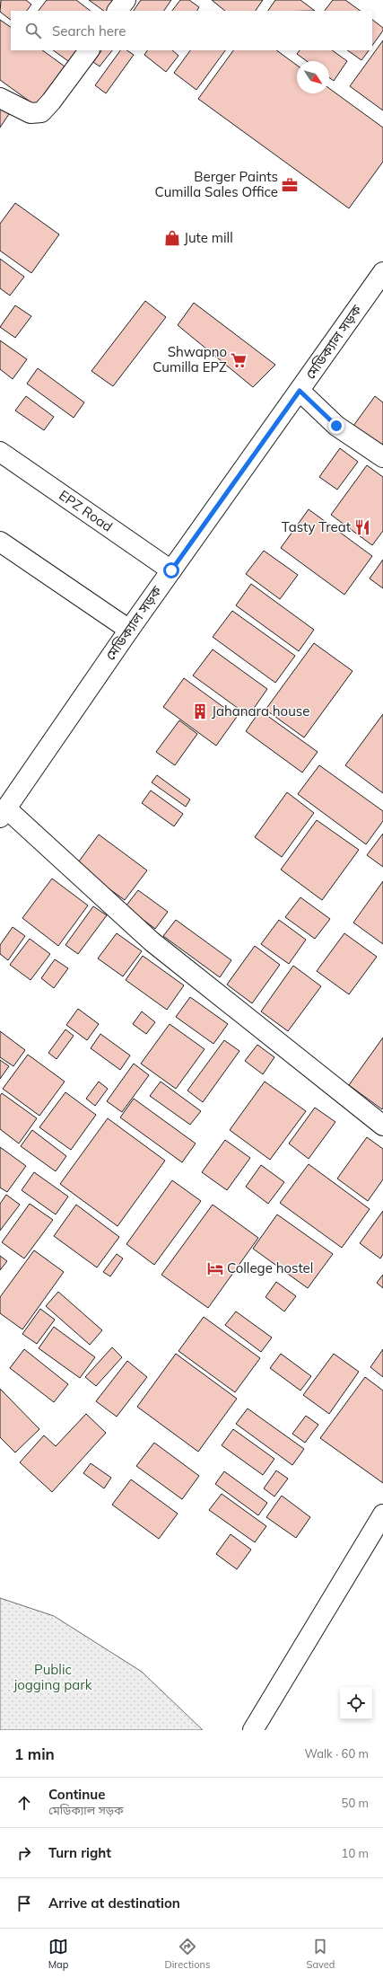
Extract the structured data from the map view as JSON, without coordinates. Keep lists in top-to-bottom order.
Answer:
{
  "streets": {
    "main road": ["মেডিক্যাল সড়ক", "EPZ Road"]
  },
  "crossings": [
    ["মেডিক্যাল সড়ক", "EPZ Road"]
  ],
  "parks": ["Public jogging park"],
  "places": {
    "office": ["Berger Paints Cumilla Sales Office"],
    "shop": ["Jute mill"],
    "supermarket": ["Shwapno Cumilla EPZ"],
    "restaurant": ["Tasty Treat"],
    "building": ["Jahanara house"],
    "hotel": ["College hostel"]
  },
  "north": "bottom right",
  "page": {
    "search": "Search here",
    "heading": ["1 min", "Walk · 60 m"],
    "list": [
      ["Continue", "মেডিক্যাল সড়ক", "50 m"],
      ["Turn right", "10 m"],
      "Arrive at destination"
    ],
    "nav": ["Map", "Directions", "Saved"]
  }
}
